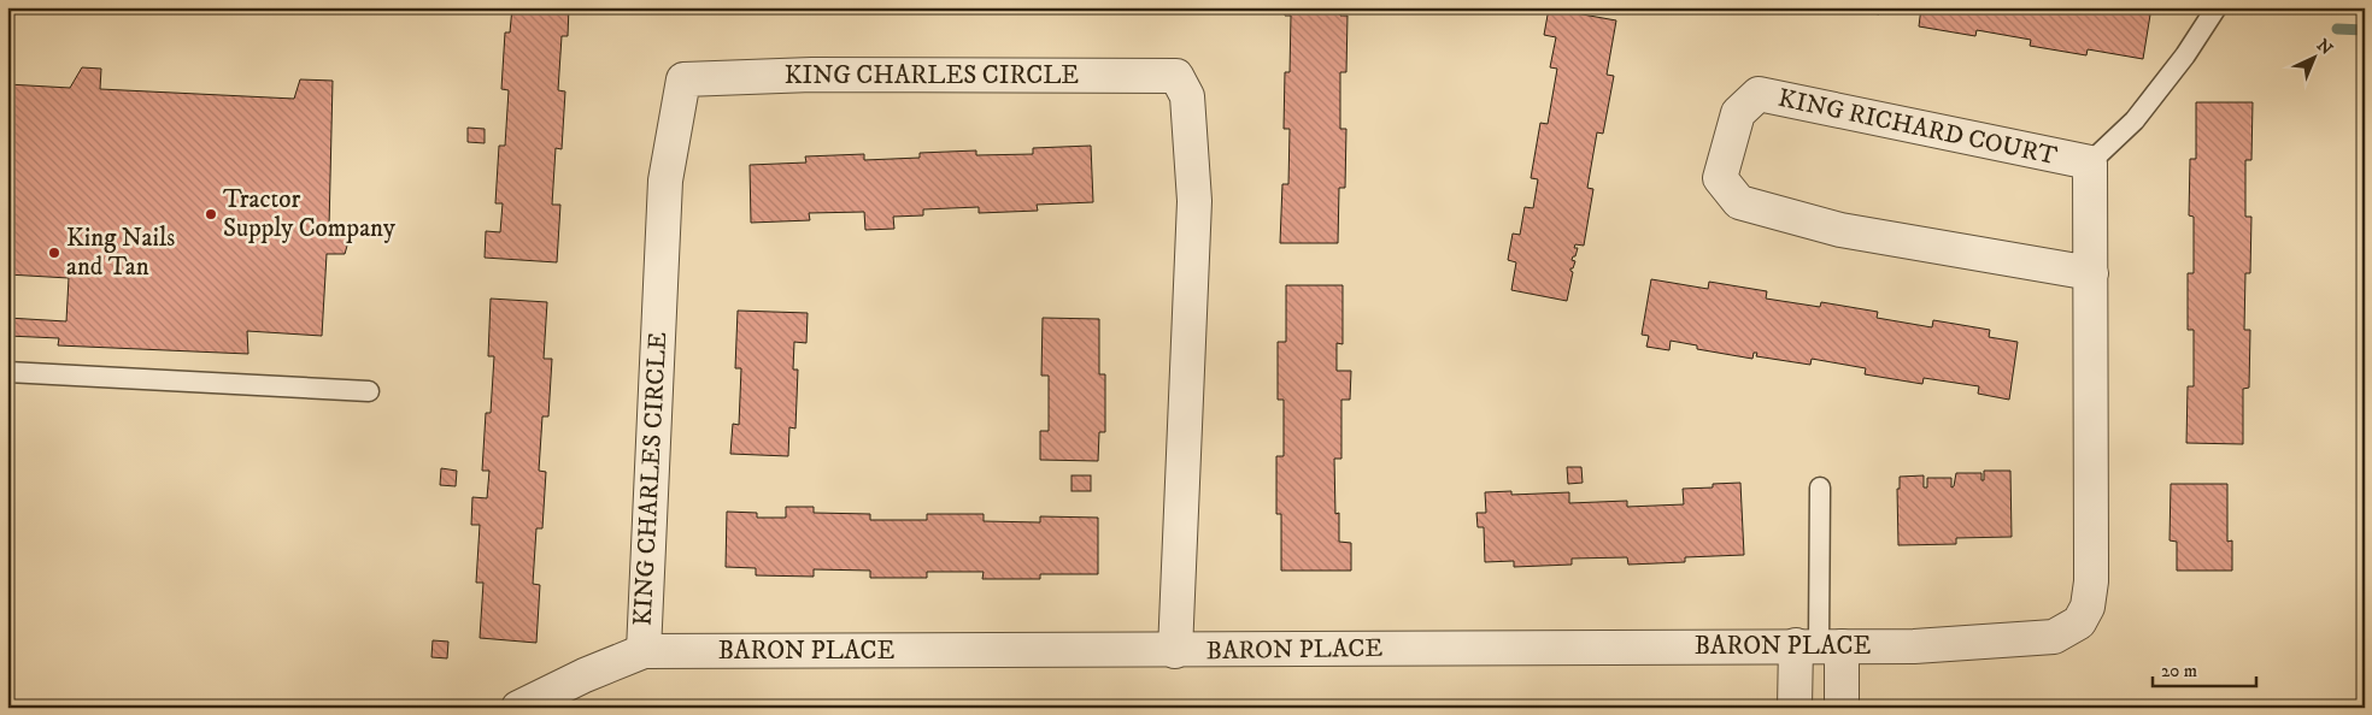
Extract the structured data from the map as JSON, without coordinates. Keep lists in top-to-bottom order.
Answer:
{
  "streets": {
    "street": ["KING CHARLES CIRCLE", "KING RICHARD COURT", "BARON PLACE"]
  },
  "crossings": [
    ["KING CHARLES CIRCLE", "BARON PLACE"],
    ["KING RICHARD COURT", "BARON PLACE"]
  ],
  "places": ["Tractor Supply Company", "King Nails and Tan"],
  "scale_bar": "20 m",
  "north": "top right"
}
